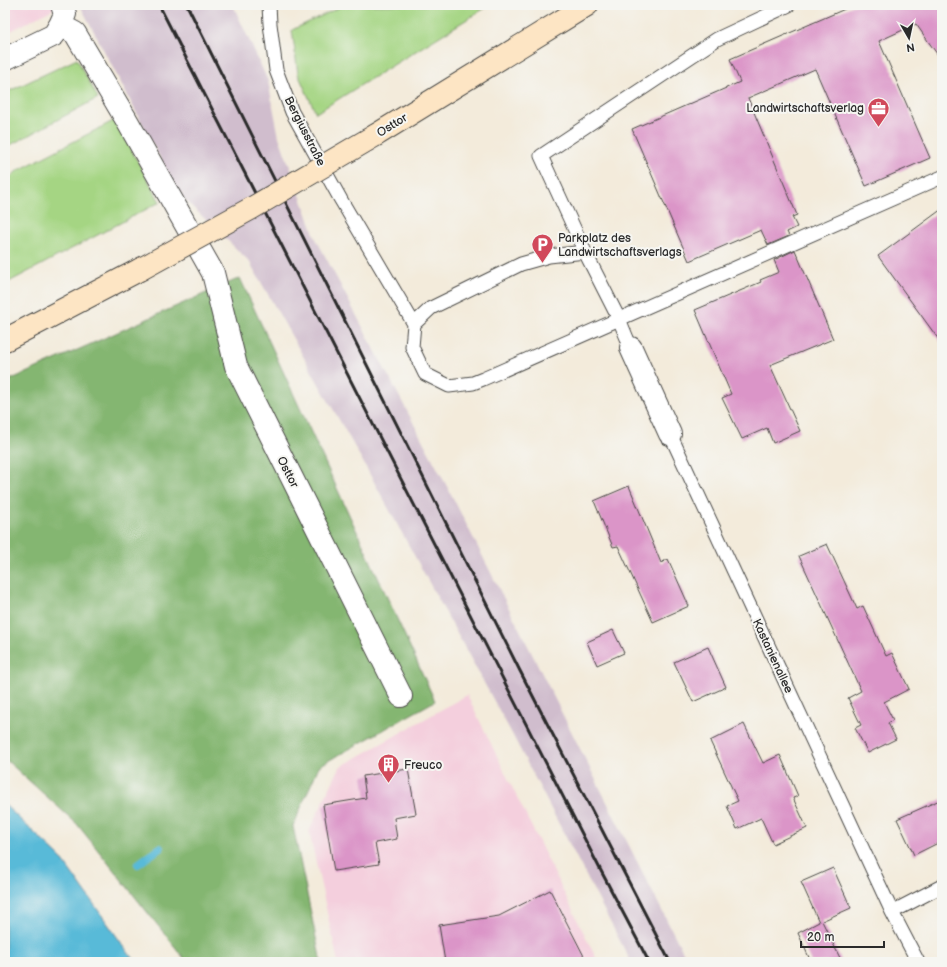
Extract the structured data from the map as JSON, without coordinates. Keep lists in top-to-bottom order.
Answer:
{
  "streets": {
    "main road": ["Osttor"],
    "street": ["Kastanienallee"],
    "lane": ["Bergiusstraße"]
  },
  "places": {
    "office": ["Landwirtschaftsverlag"],
    "parking": ["Parkplatz des Landwirtschaftsverlags"],
    "building": ["Freuco"]
  },
  "scale_bar": "20 m",
  "north": "bottom"
}
